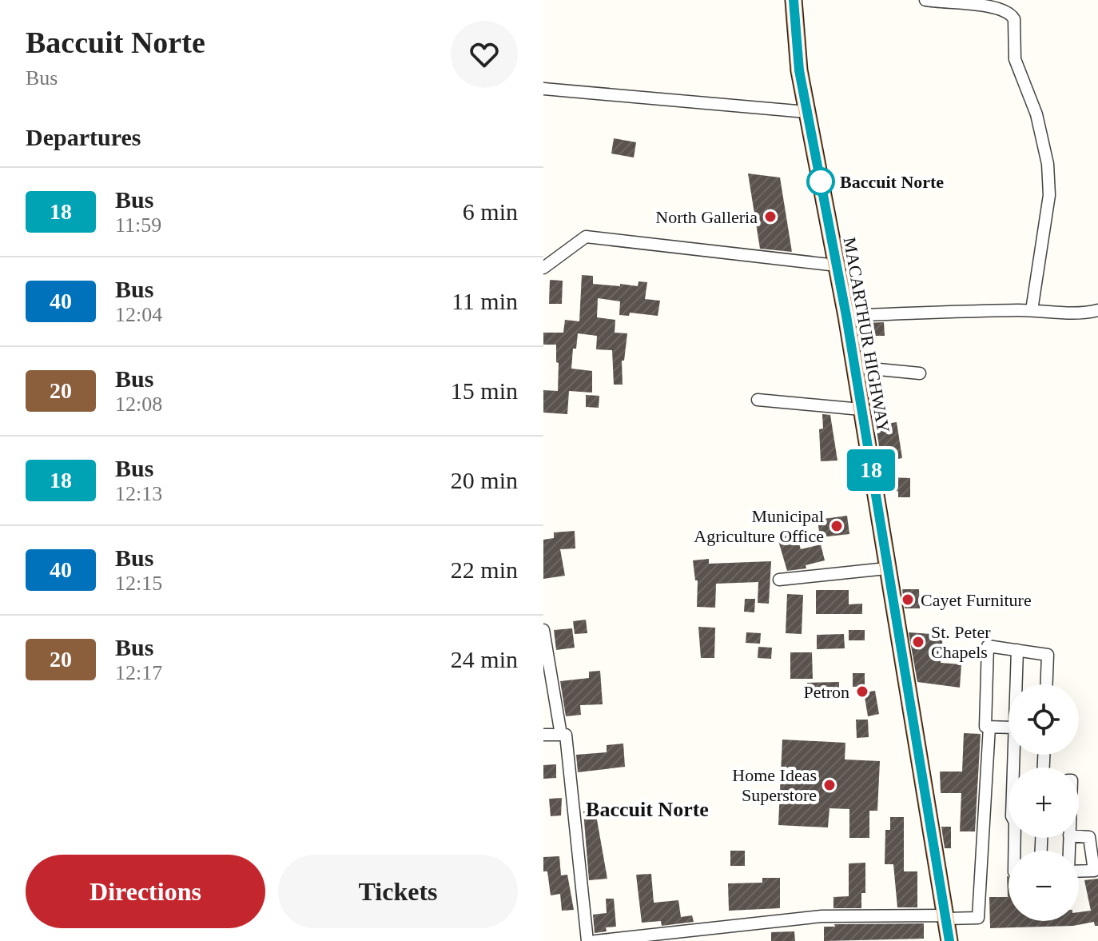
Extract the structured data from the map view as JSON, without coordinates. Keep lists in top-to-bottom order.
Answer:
{
  "streets": {
    "highway": ["MACARTHUR HIGHWAY"]
  },
  "districts": ["Baccuit Norte"],
  "places": [
    "Baccuit Norte",
    "North Galleria",
    "Municipal Agriculture Office",
    "Cayet Furniture",
    "St. Peter Chapels",
    "Petron",
    "Home Ideas Superstore"
  ],
  "lines": ["bus line 18"],
  "page": {
    "heading": [
      ["Baccuit Norte", "Bus"],
      "Departures"
    ],
    "on_map": "18",
    "list": [
      {
        "mark": "18",
        "name": "Bus",
        "note": "11:59",
        "value": "6 min"
      },
      {
        "mark": "40",
        "name": "Bus",
        "note": "12:04",
        "value": "11 min"
      },
      {
        "mark": "20",
        "name": "Bus",
        "note": "12:08",
        "value": "15 min"
      },
      {
        "mark": "18",
        "name": "Bus",
        "note": "12:13",
        "value": "20 min"
      },
      {
        "mark": "40",
        "name": "Bus",
        "note": "12:15",
        "value": "22 min"
      },
      {
        "mark": "20",
        "name": "Bus",
        "note": "12:17",
        "value": "24 min"
      }
    ],
    "map_buttons": ["+", "−"],
    "buttons": ["Directions", "Tickets"]
  }
}
